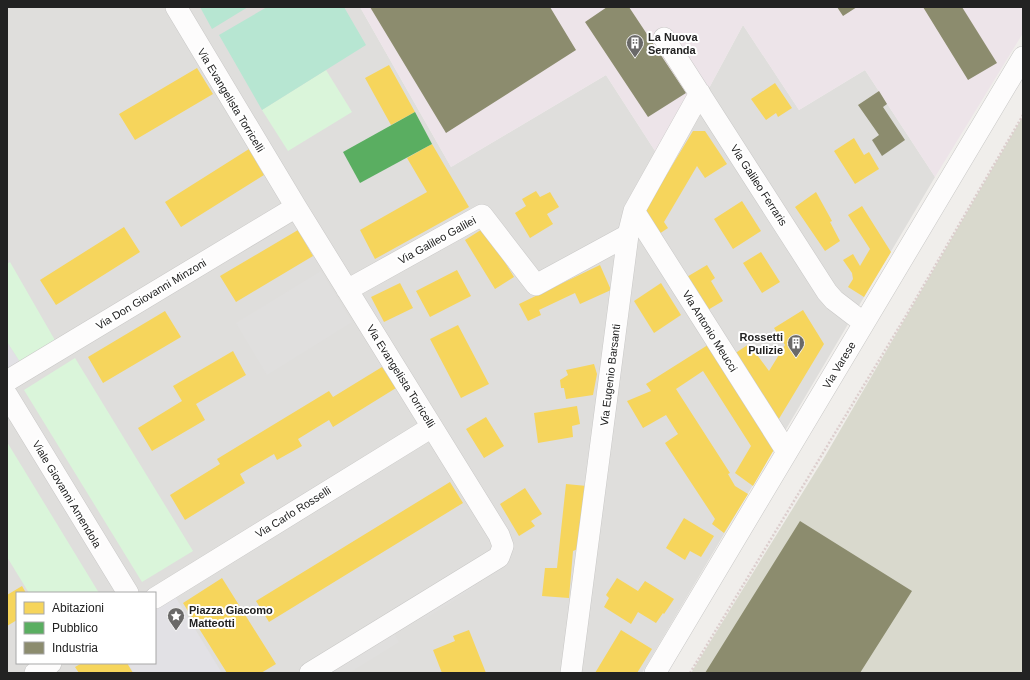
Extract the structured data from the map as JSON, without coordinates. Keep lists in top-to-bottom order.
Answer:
{
  "streets": {
    "street": [
      "Via Evangelista Torricelli",
      "Via Galileo Ferraris",
      "Via Galileo Galilei",
      "Via Don Giovanni Minzoni",
      "Via Antonio Meucci",
      "Via Varese",
      "Via Eugenio Barsanti",
      "Viale Giovanni Amendola",
      "Via Carlo Rosselli"
    ]
  },
  "crossings": [
    ["Via Evangelista Torricelli", "Via Galileo Galilei"],
    ["Via Evangelista Torricelli", "Via Don Giovanni Minzoni"],
    ["Via Evangelista Torricelli", "Via Carlo Rosselli"],
    ["Via Galileo Ferraris", "Via Varese"],
    ["Via Galileo Ferraris", "Via Eugenio Barsanti"],
    ["Via Galileo Galilei", "Via Eugenio Barsanti"],
    ["Via Antonio Meucci", "Via Varese"],
    ["Via Antonio Meucci", "Via Eugenio Barsanti"]
  ],
  "places": {
    "building": ["La Nuova Serranda", "Rossetti Pulizie"],
    "place": ["Piazza Giacomo Matteotti"]
  },
  "legend": ["Abitazioni", "Pubblico", "Industria"]
}
